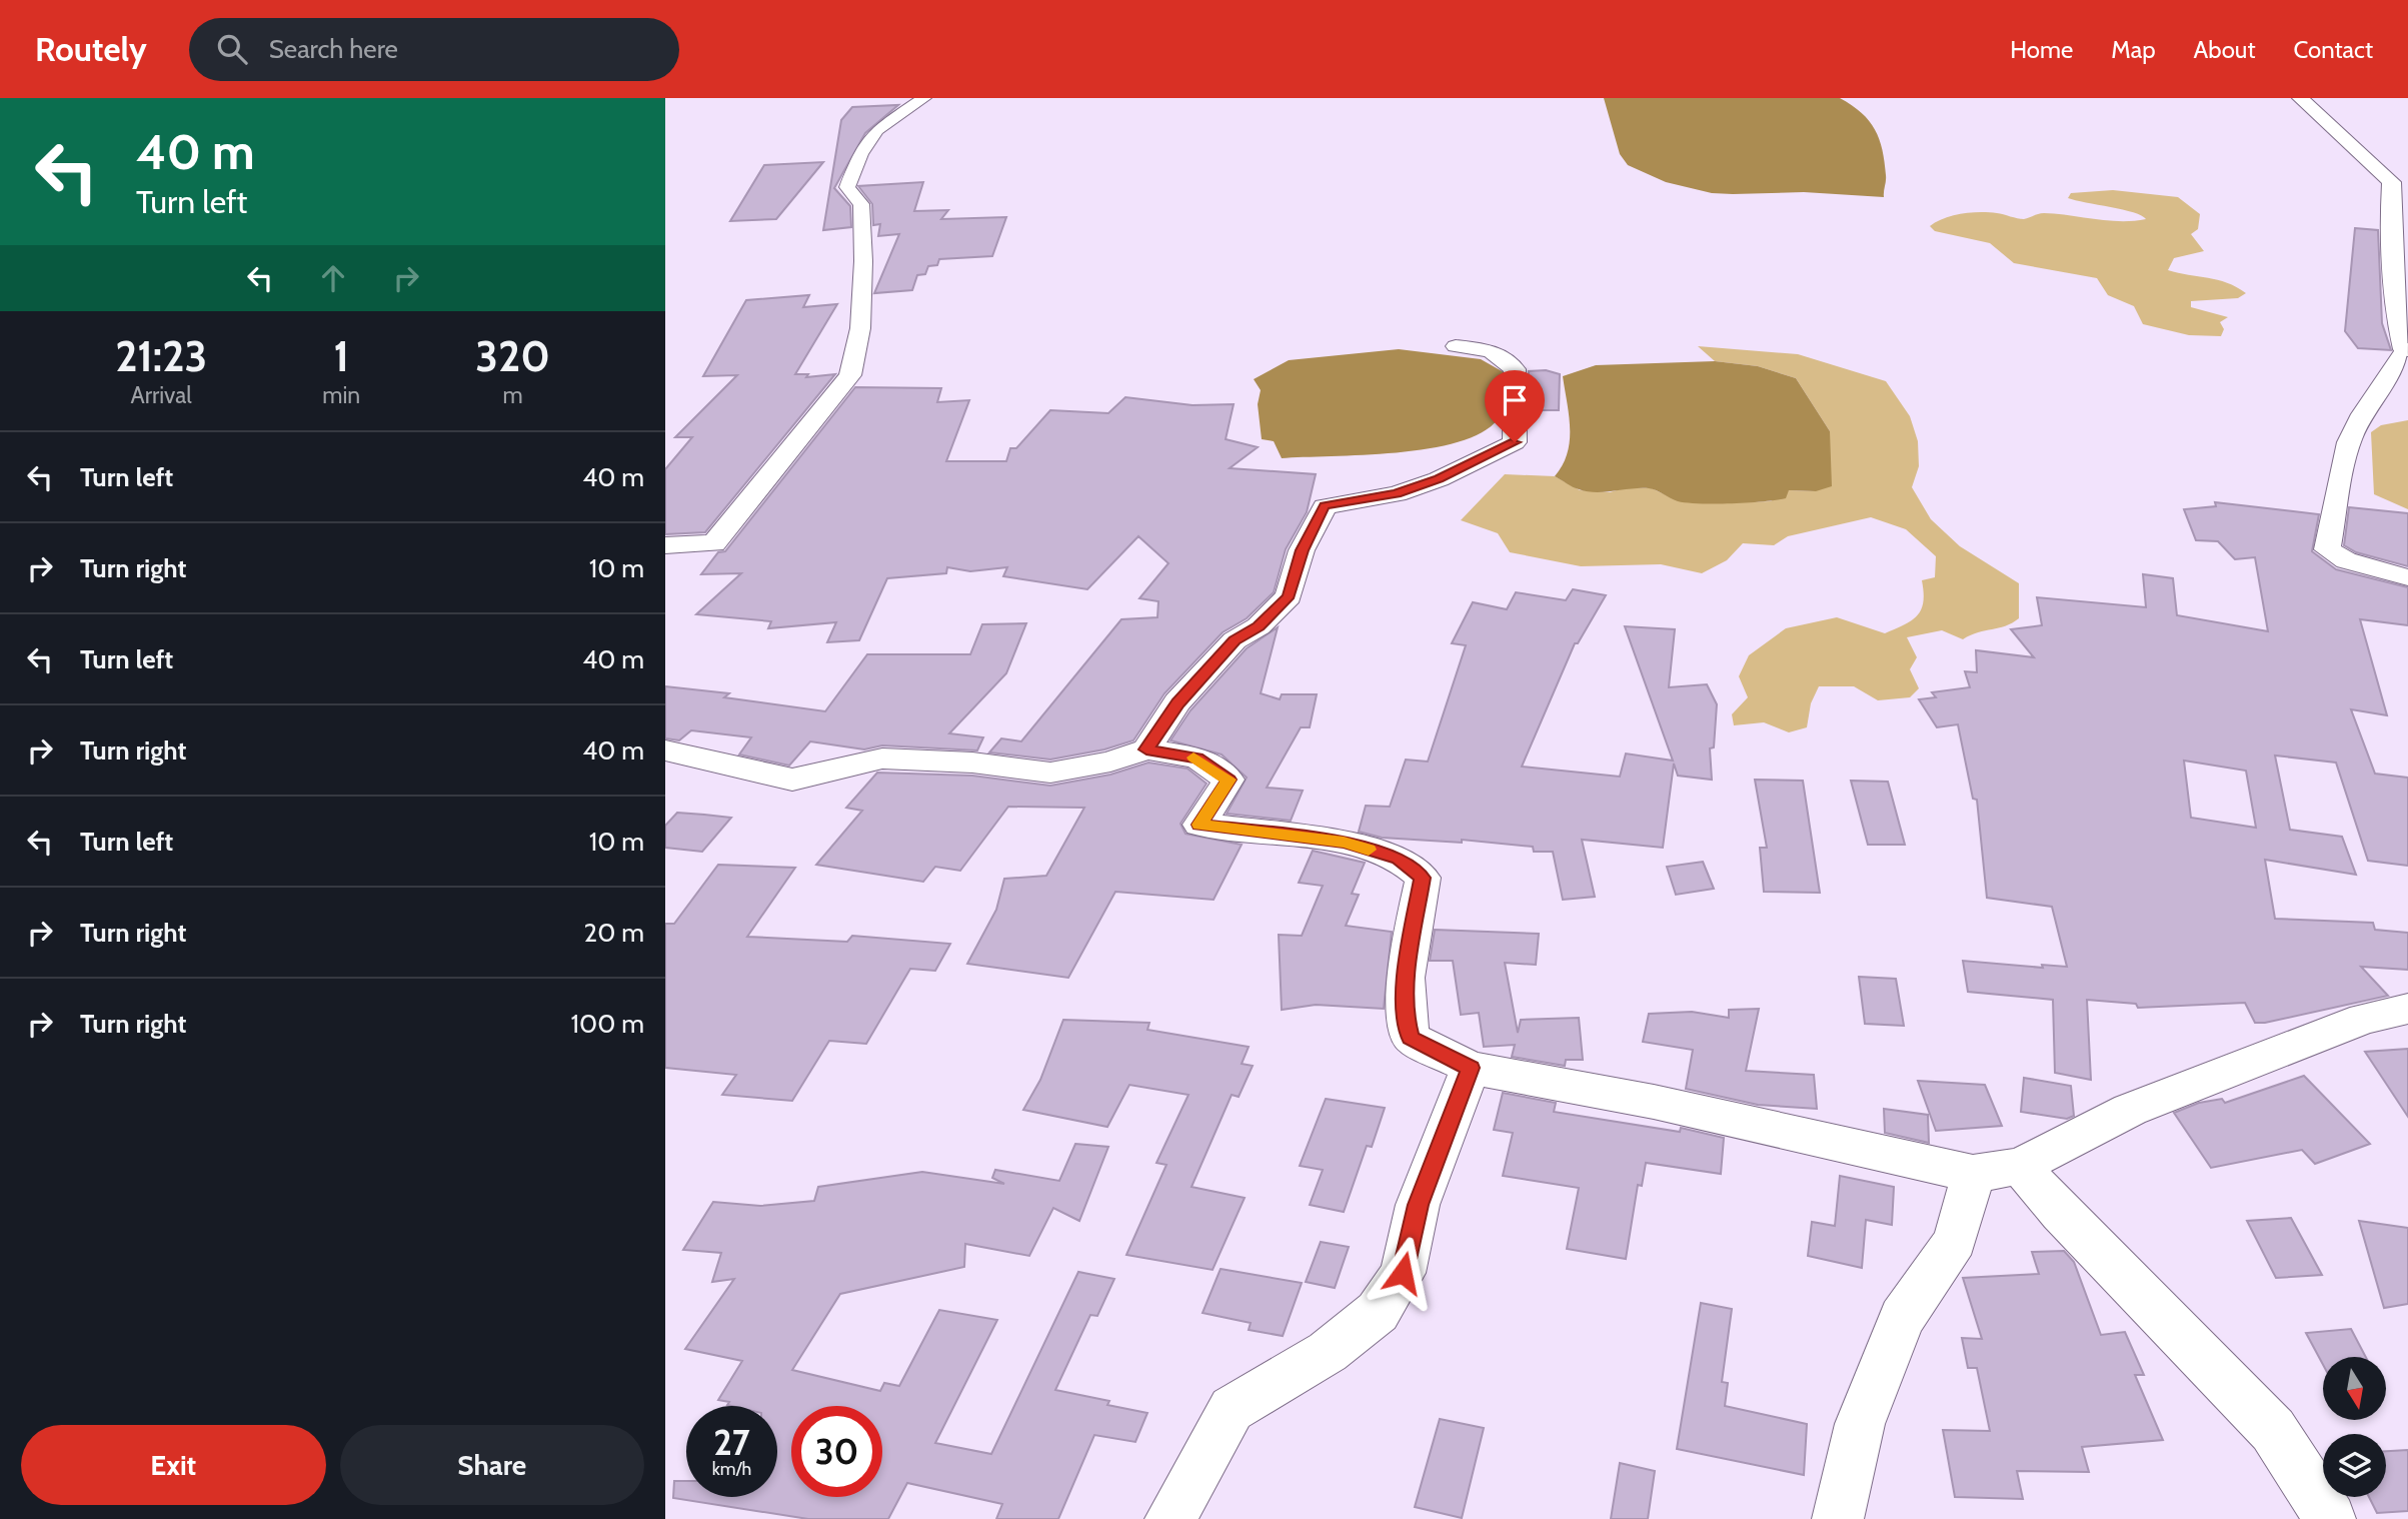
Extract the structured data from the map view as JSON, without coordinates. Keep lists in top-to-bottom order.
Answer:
{
  "north": "bottom",
  "page": {
    "header": "Routely",
    "search": "Search here",
    "nav": [
      "Home",
      "Map",
      "About",
      "Contact"
    ],
    "turn": ["40 m", "Turn left"],
    "eta": [
      "21:23",
      "Arrival",
      "1",
      "min",
      "320",
      "m"
    ],
    "list": [
      {
        "name": "Turn left",
        "value": "40 m"
      },
      {
        "name": "Turn right",
        "value": "10 m"
      },
      {
        "name": "Turn left",
        "value": "40 m"
      },
      {
        "name": "Turn right",
        "value": "40 m"
      },
      {
        "name": "Turn left",
        "value": "10 m"
      },
      {
        "name": "Turn right",
        "value": "20 m"
      },
      {
        "name": "Turn right",
        "value": "100 m"
      }
    ],
    "speed": "27 km/h",
    "limit": "30",
    "buttons": ["Exit", "Share"]
  }
}
